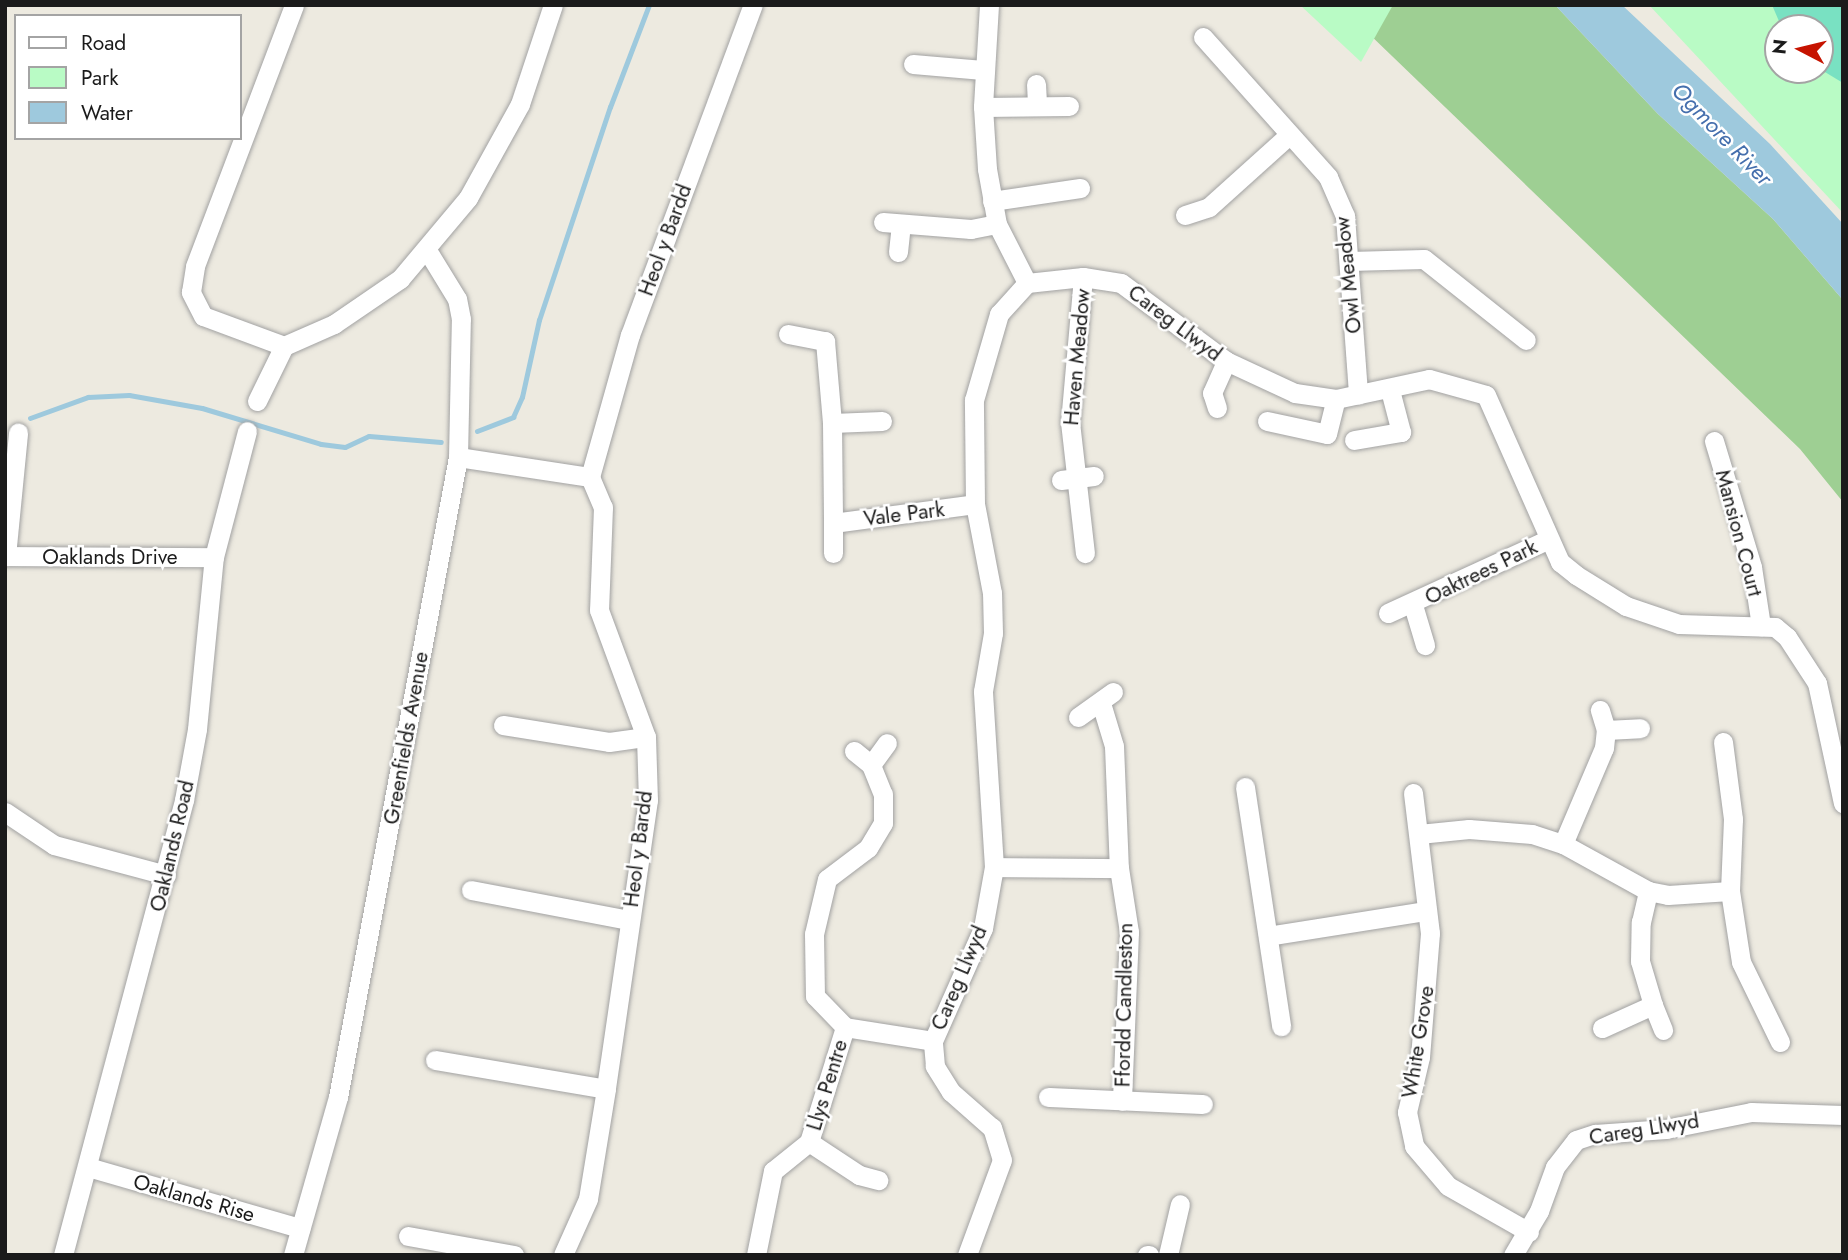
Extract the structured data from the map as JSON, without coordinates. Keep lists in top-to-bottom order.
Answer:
{
  "streets": {
    "street": [
      "Heol y Bardd",
      "Owl Meadow",
      "Careg Llwyd",
      "Haven Meadow",
      "Vale Park",
      "Mansion Court",
      "Oaklands Drive",
      "Oaktrees Park",
      "Greenfields Avenue",
      "Oaklands Road",
      "Ffordd Candleston",
      "White Grove",
      "Llys Pentre",
      "Oaklands Rise"
    ]
  },
  "crossings": [
    ["Owl Meadow", "Careg Llwyd"],
    ["Careg Llwyd", "Haven Meadow"],
    ["Careg Llwyd", "Vale Park"],
    ["Careg Llwyd", "Mansion Court"],
    ["Careg Llwyd", "Oaktrees Park"],
    ["Careg Llwyd", "White Grove"],
    ["Careg Llwyd", "Llys Pentre"],
    ["Oaklands Drive", "Oaklands Road"],
    ["Greenfields Avenue", "Oaklands Rise"],
    ["Oaklands Road", "Oaklands Rise"]
  ],
  "water": ["Ogmore River"],
  "legend": ["Road", "Park", "Water"],
  "north": "left"
}
